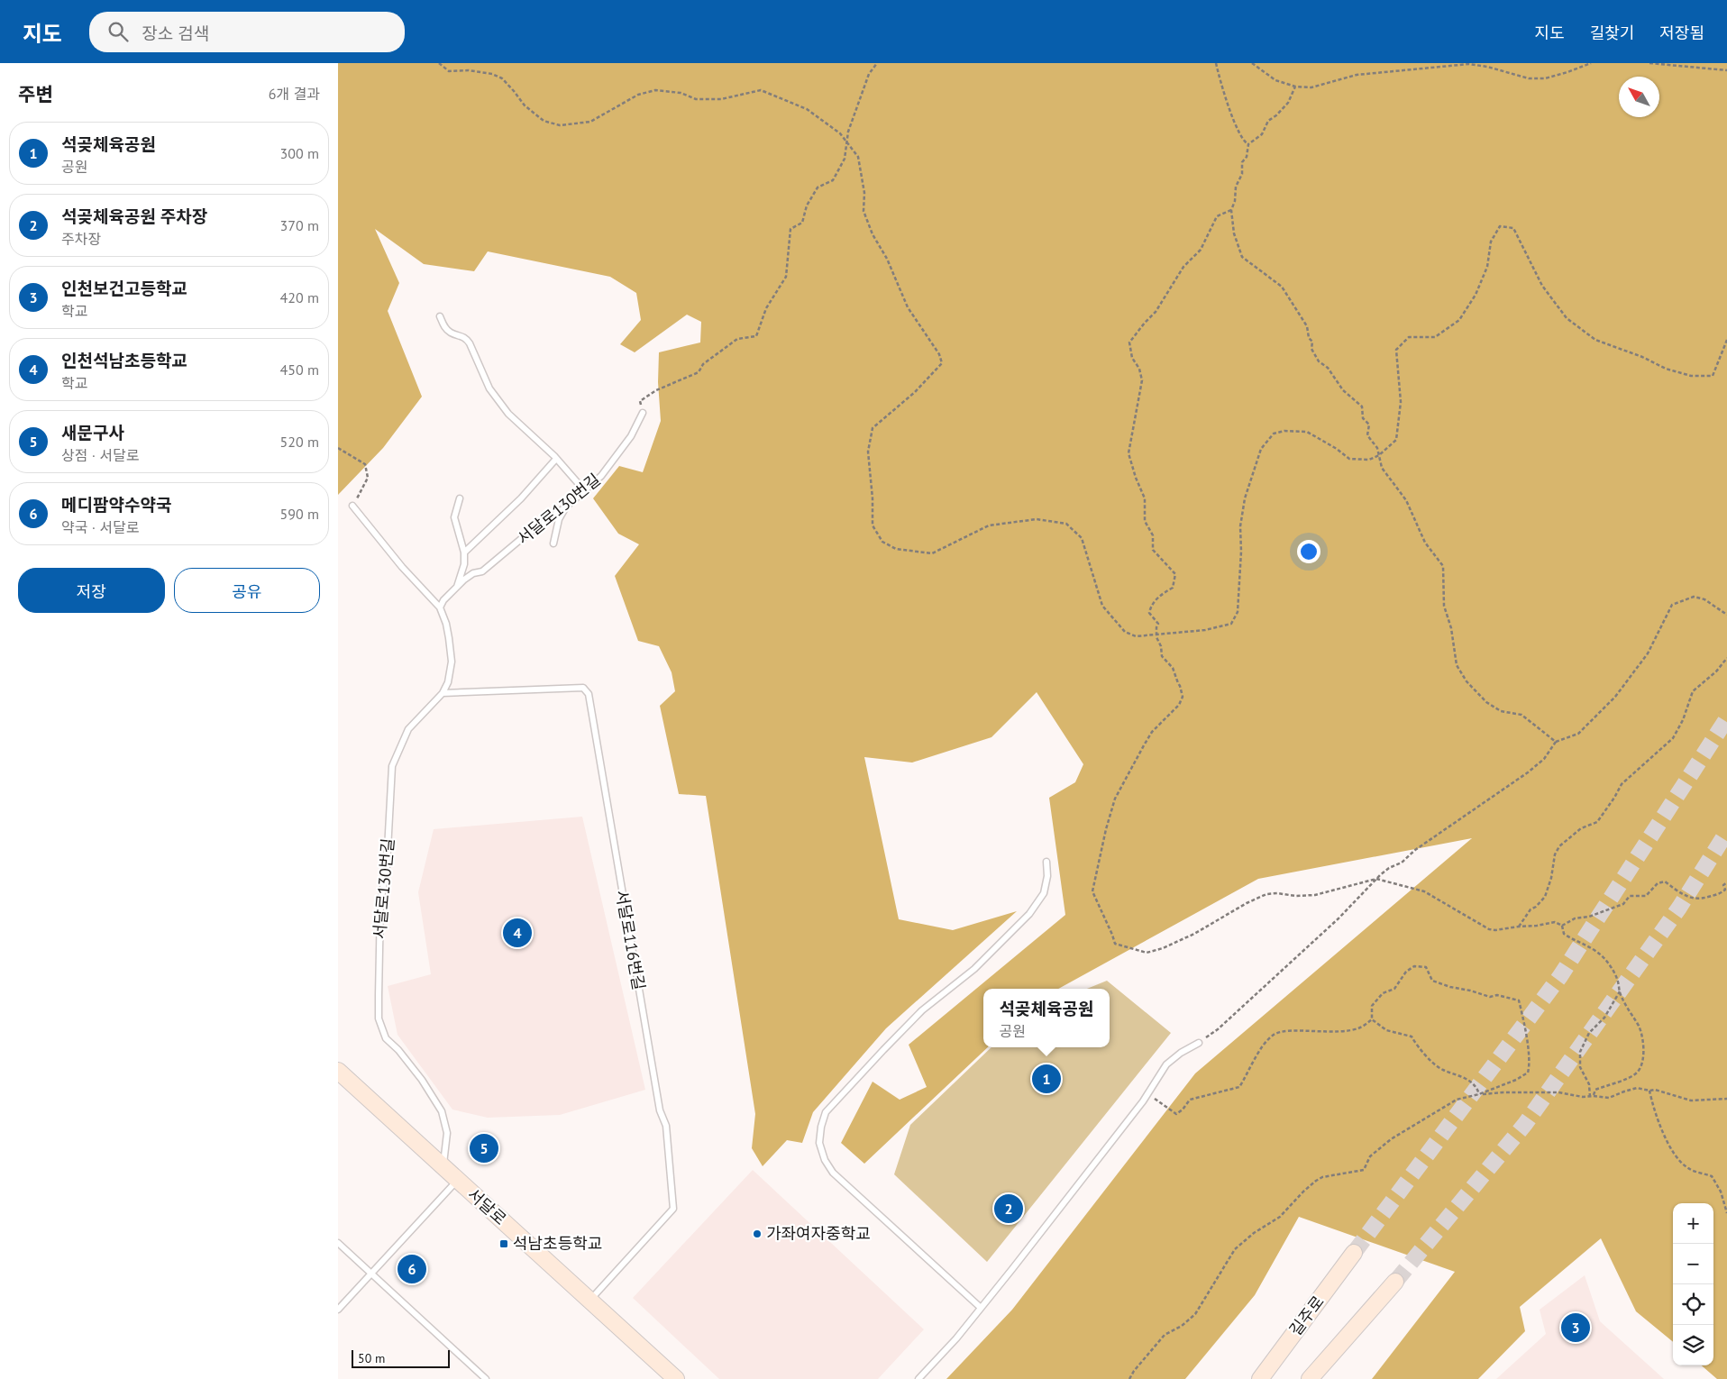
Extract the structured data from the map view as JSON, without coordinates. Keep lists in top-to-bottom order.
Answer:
{
  "streets": {
    "street": ["서달로", "길주로"],
    "lane": ["서달로130번길", "서달로116번길"]
  },
  "crossings": [
    ["서달로130번길", "서달로116번길"],
    ["서달로130번길", "서달로"],
    ["서달로116번길", "서달로"]
  ],
  "places": {
    "other": ["가좌여자중학교"],
    "transit": ["석남초등학교"]
  },
  "scale_bar": "50 m",
  "north": "top left",
  "page": {
    "header": "지도",
    "search": "장소 검색",
    "nav": ["지도", "길찾기", "저장됨"],
    "heading": ["주변", "6개 결과"],
    "list": [
      {
        "mark": "1",
        "name": "석곶체육공원",
        "note": "공원",
        "value": "300 m"
      },
      {
        "mark": "2",
        "name": "석곶체육공원 주차장",
        "note": "주차장",
        "value": "370 m"
      },
      {
        "mark": "3",
        "name": "인천보건고등학교",
        "note": "학교",
        "value": "420 m"
      },
      {
        "mark": "4",
        "name": "인천석남초등학교",
        "note": "학교",
        "value": "450 m"
      },
      {
        "mark": "5",
        "name": "새문구사",
        "note": "상점 · 서달로",
        "value": "520 m"
      },
      {
        "mark": "6",
        "name": "메디팜약수약국",
        "note": "약국 · 서달로",
        "value": "590 m"
      }
    ],
    "buttons": ["저장", "공유"],
    "pins": [
      "4",
      "1",
      "5",
      "2",
      "6",
      "3"
    ],
    "popup": ["석곶체육공원", "공원"],
    "map_buttons": ["+", "−"],
    "scale": "50 m"
  }
}
